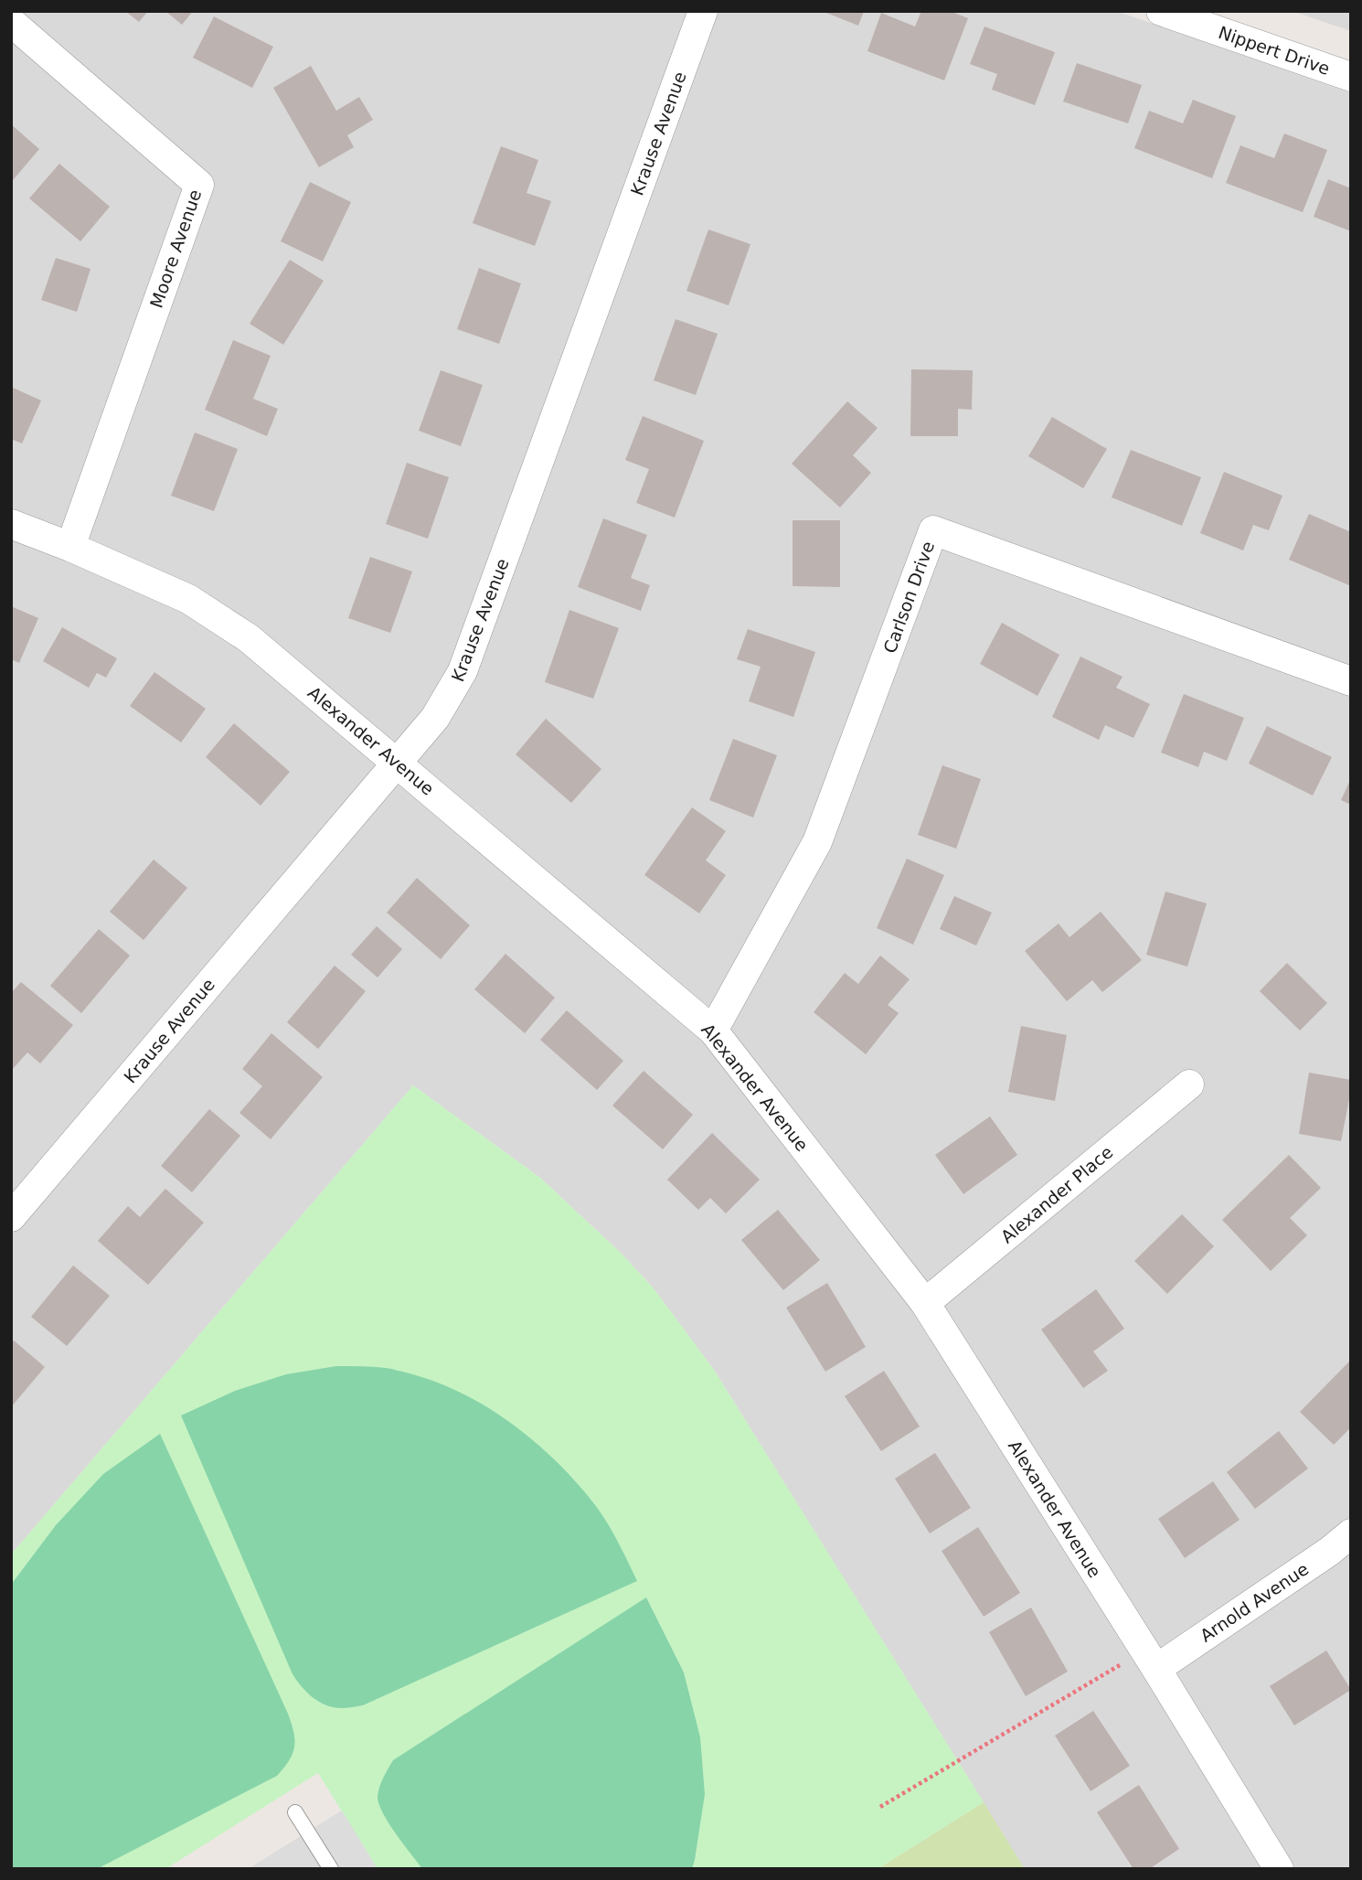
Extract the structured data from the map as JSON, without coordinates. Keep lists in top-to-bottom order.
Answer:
{
  "streets": {
    "street": [
      "Nippert Drive",
      "Krause Avenue",
      "Moore Avenue",
      "Carlson Drive",
      "Alexander Avenue",
      "Alexander Place",
      "Arnold Avenue"
    ]
  },
  "crossings": [
    ["Krause Avenue", "Alexander Avenue"],
    ["Moore Avenue", "Alexander Avenue"],
    ["Carlson Drive", "Alexander Avenue"],
    ["Alexander Avenue", "Alexander Place"],
    ["Alexander Avenue", "Arnold Avenue"]
  ]
}
